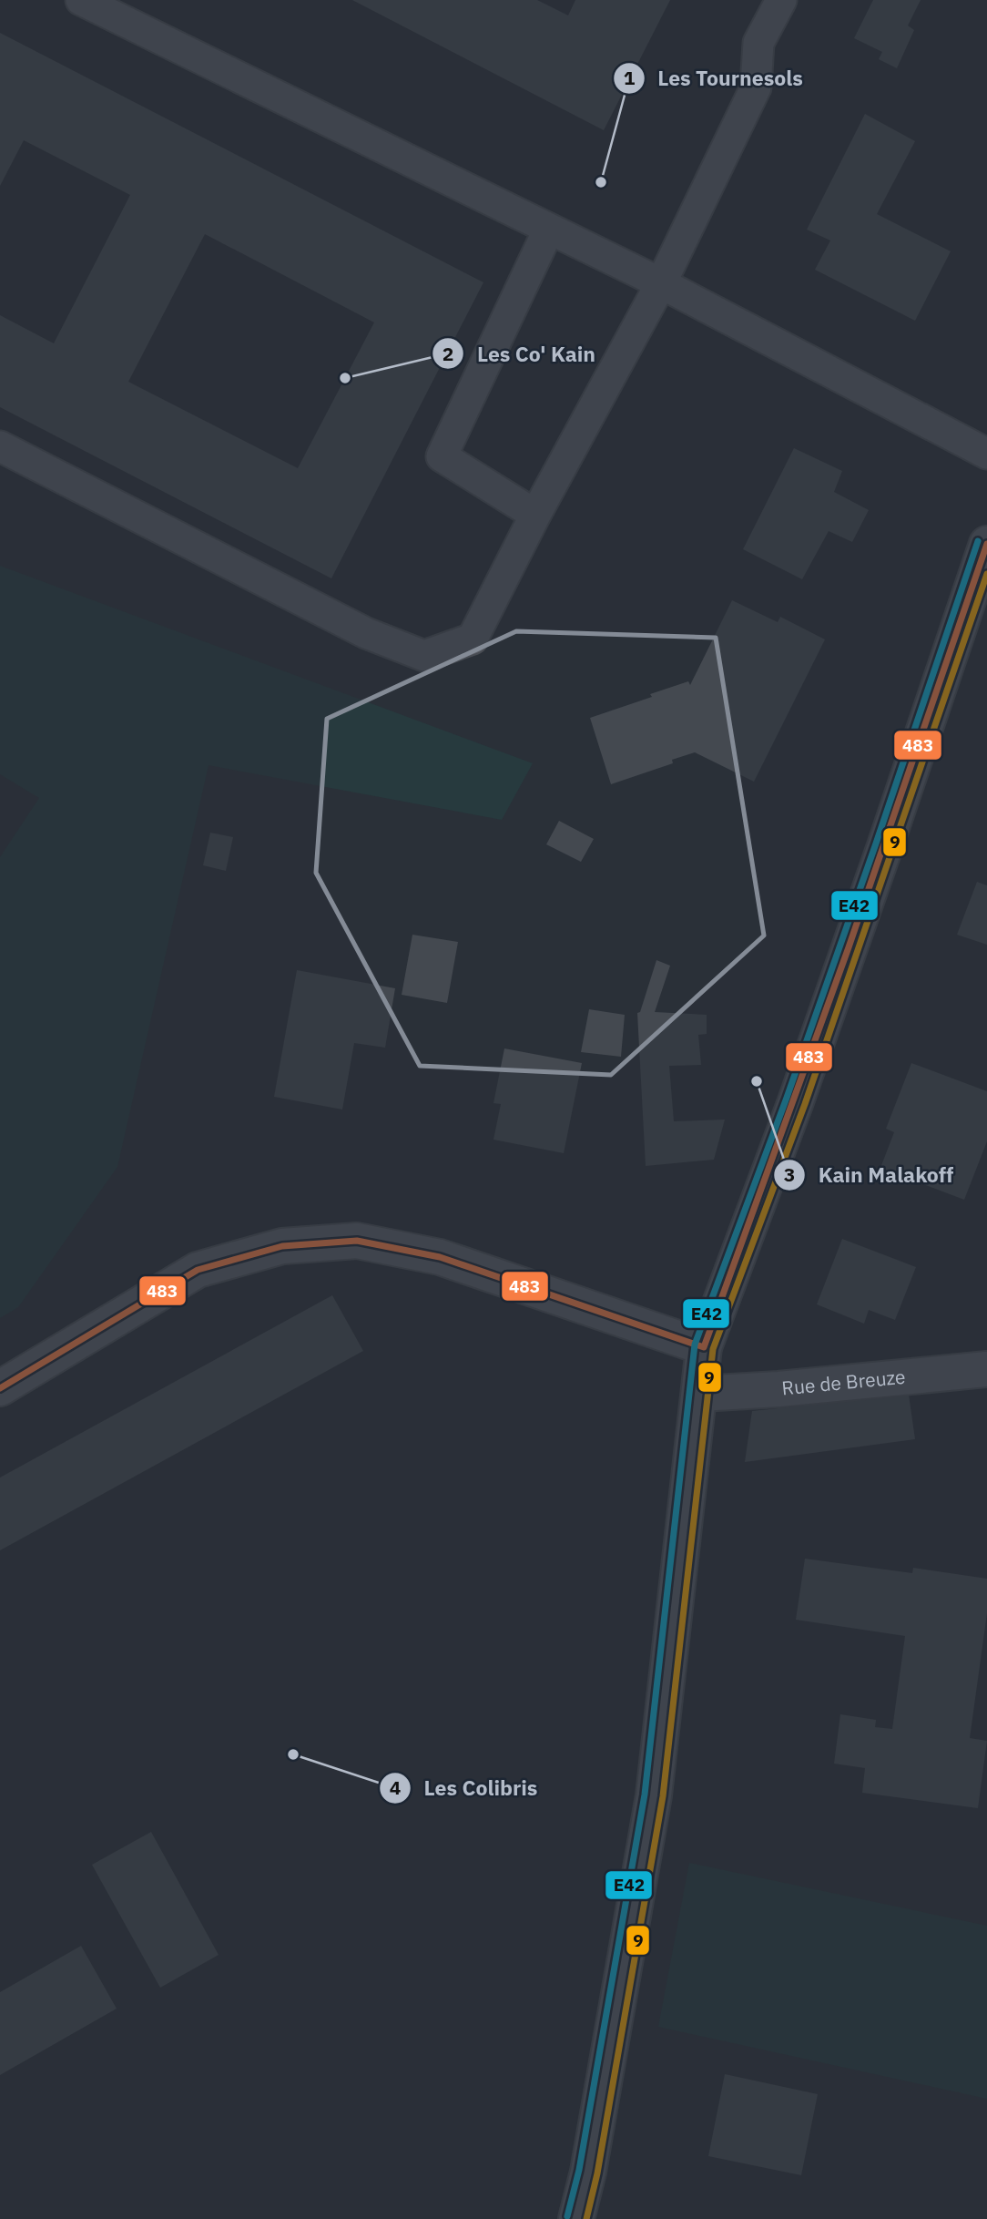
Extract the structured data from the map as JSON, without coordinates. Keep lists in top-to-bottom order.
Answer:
{
  "streets": {
    "street": ["Rue de Breuze"]
  },
  "places": [
    "Les Tournesols",
    "Les Co' Kain",
    "Kain Malakoff",
    "Les Colibris"
  ],
  "lines": ["transit line E42", "transit line 483", "transit line 9"]
}
